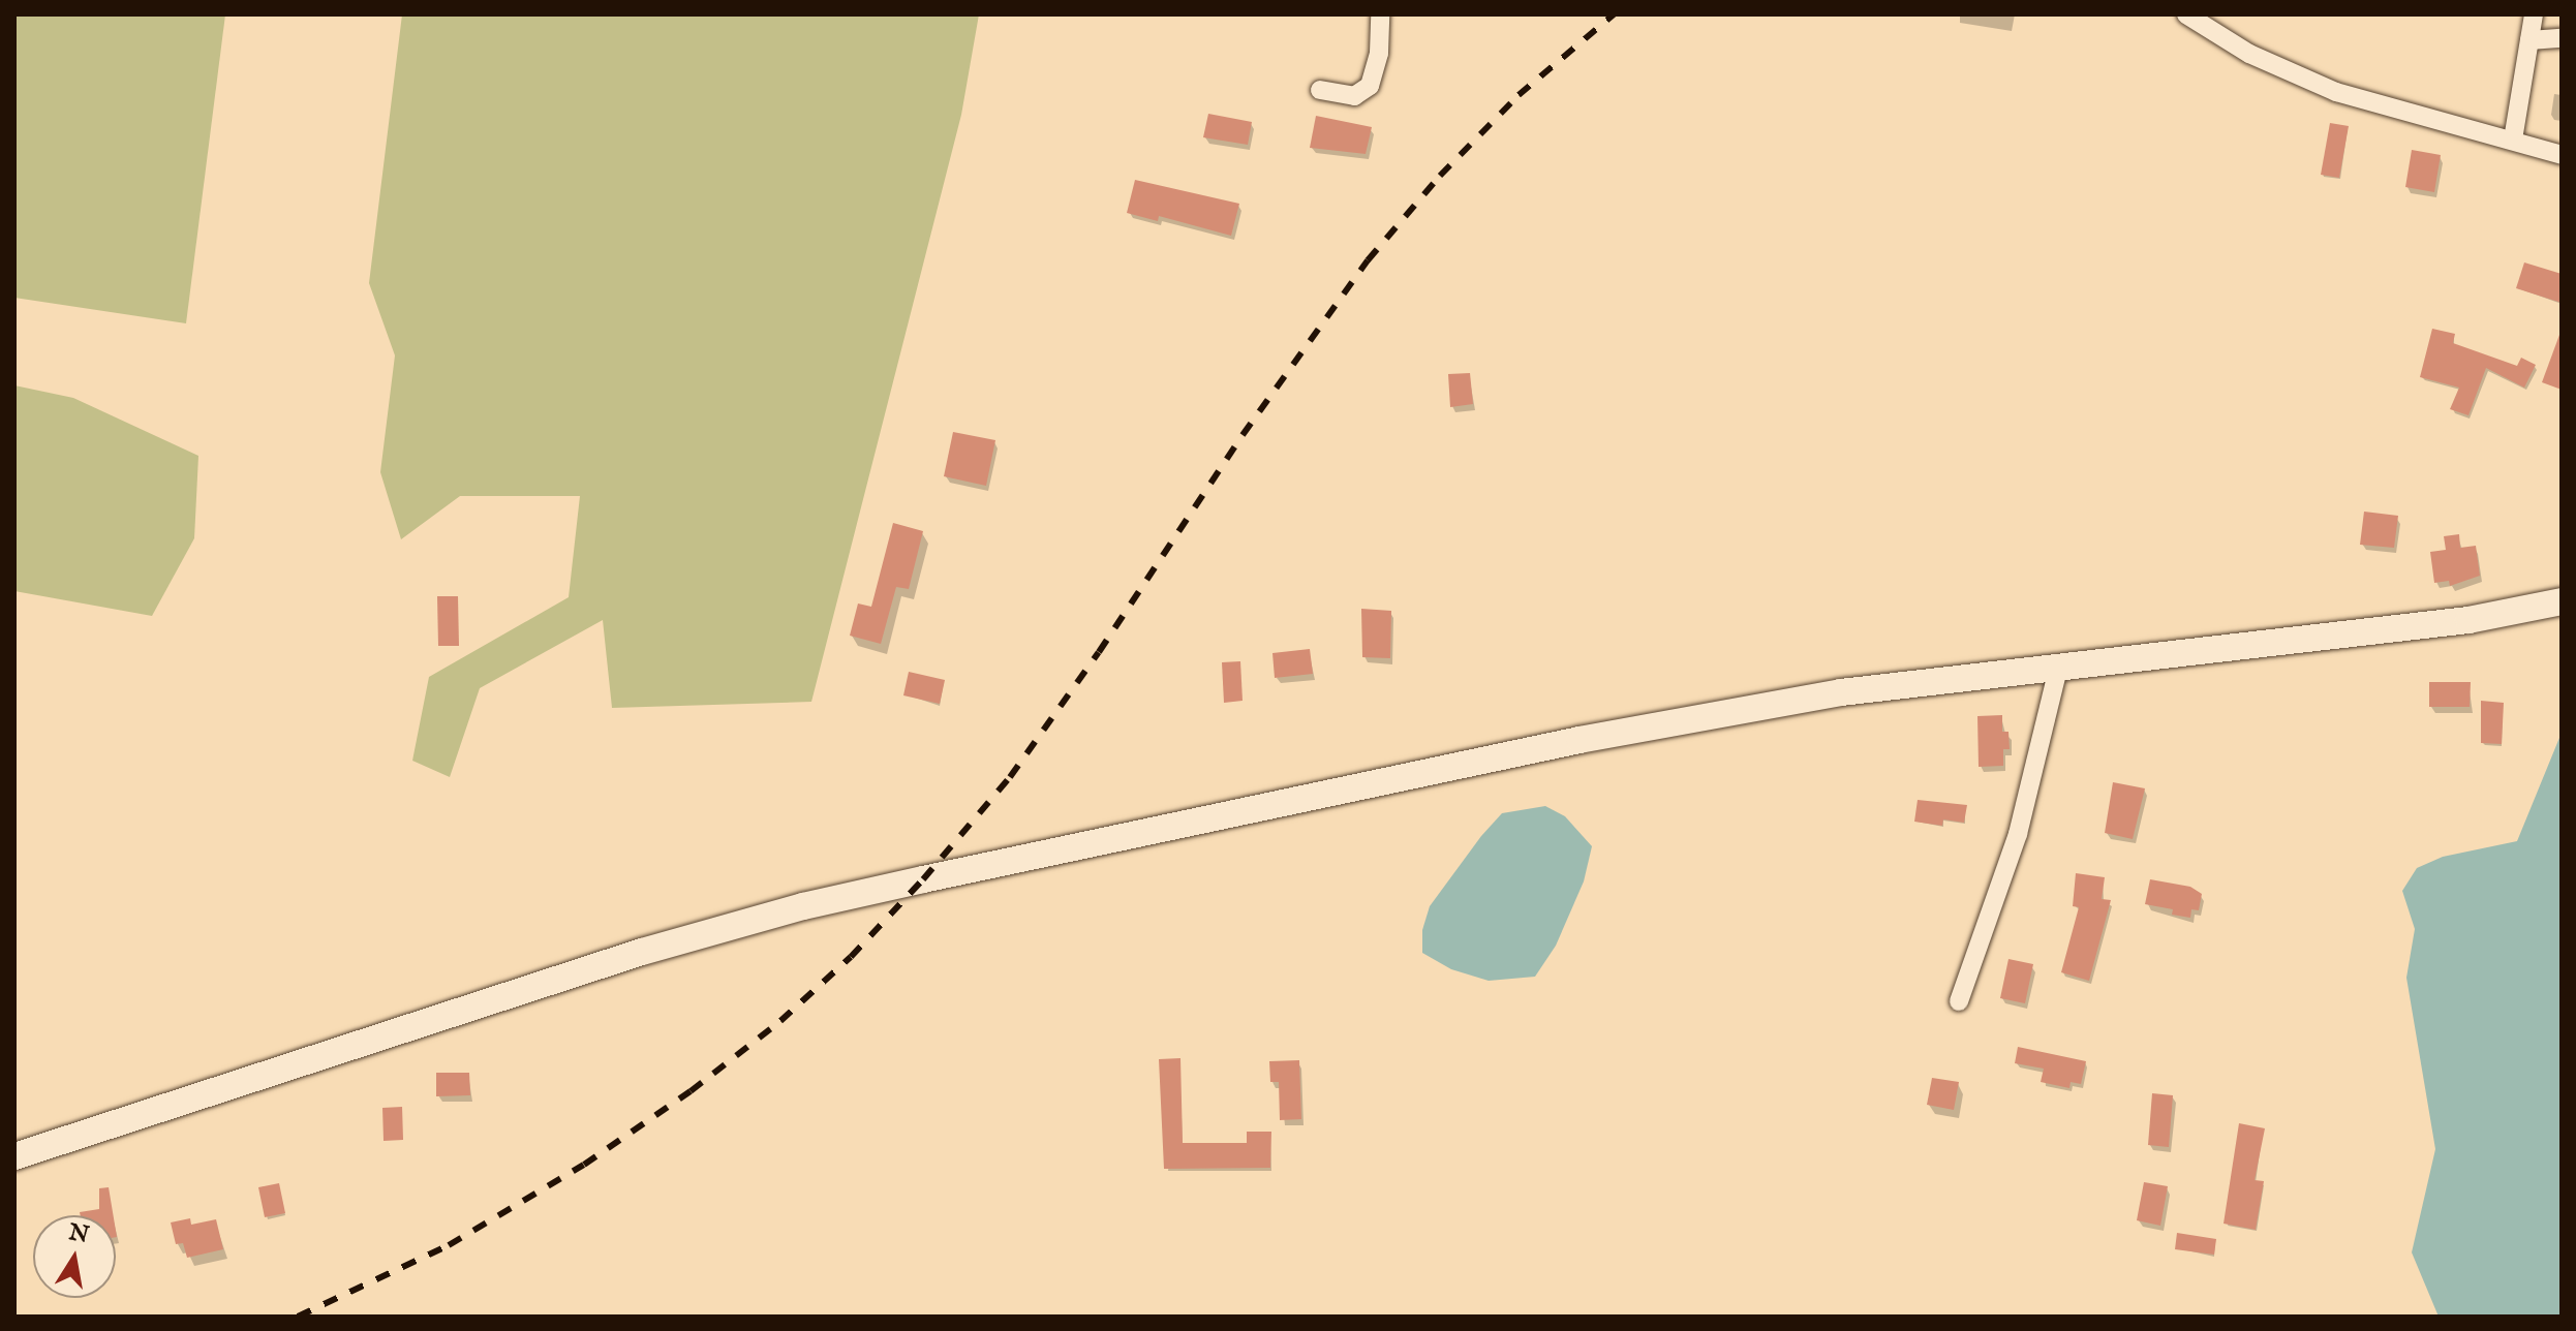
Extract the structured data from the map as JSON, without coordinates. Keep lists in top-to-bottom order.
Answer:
{
  "north": "top"
}
